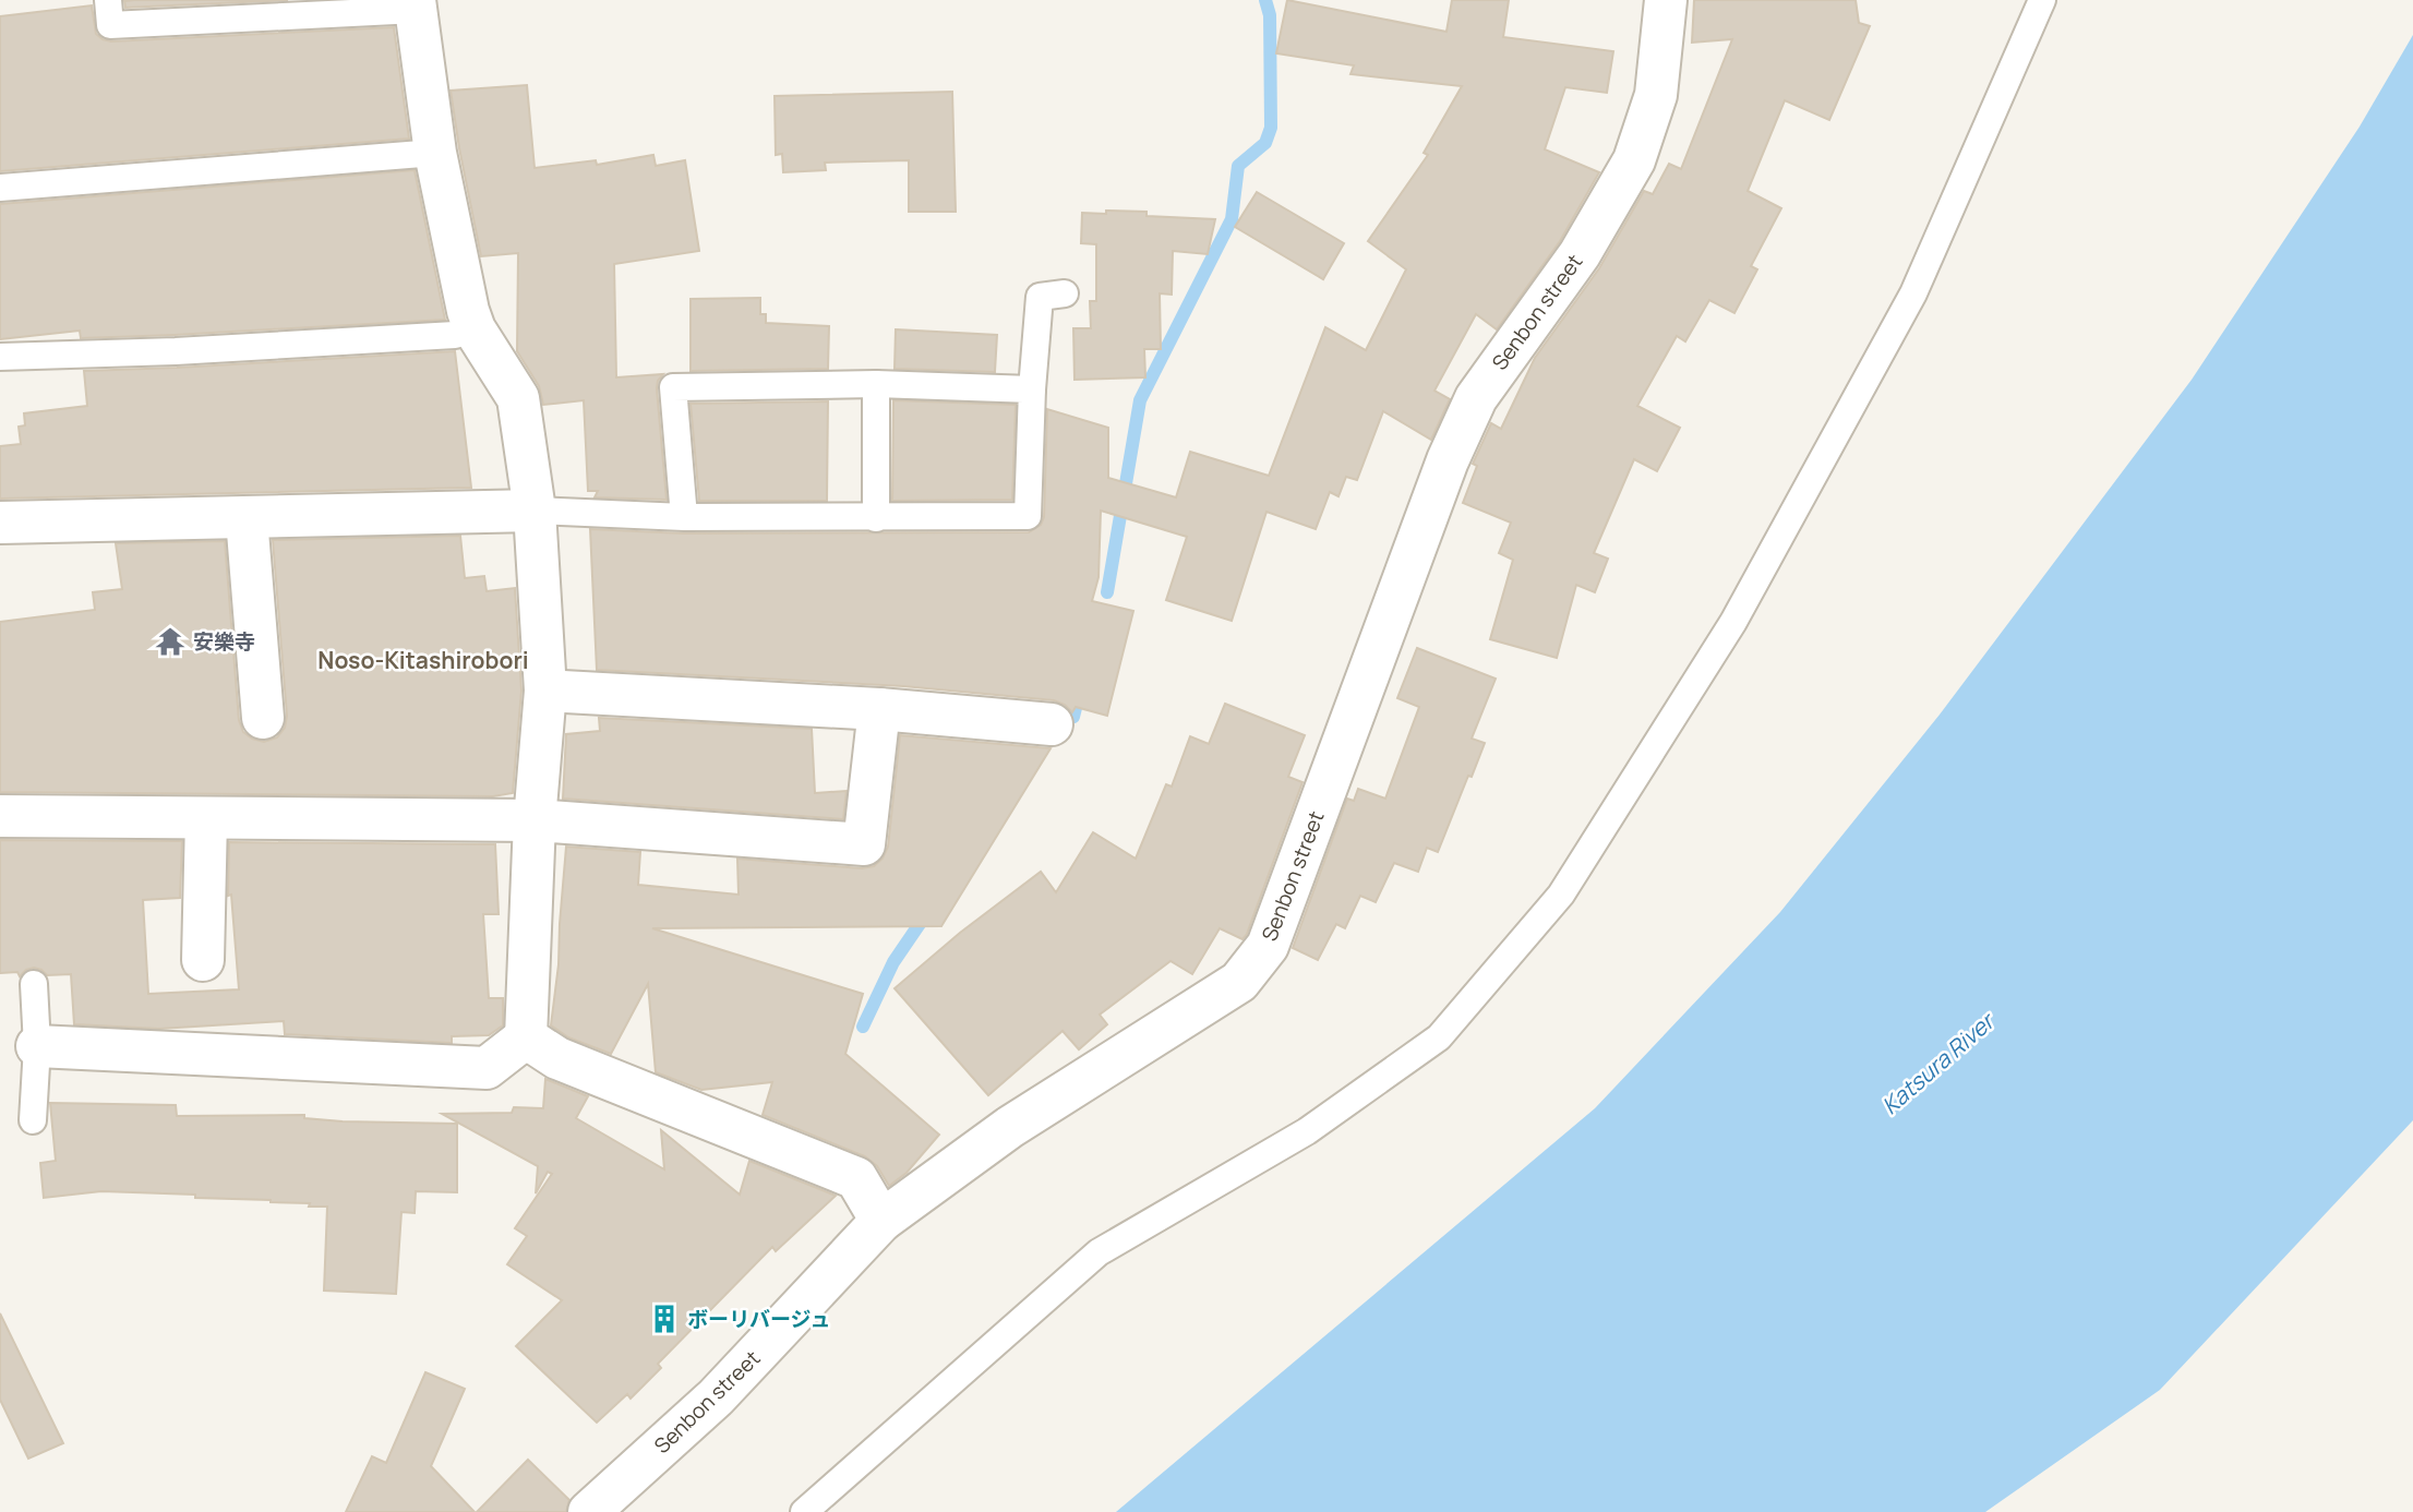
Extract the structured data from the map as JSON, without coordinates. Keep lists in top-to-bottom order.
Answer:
{
  "streets": {
    "street": ["Senbon street"]
  },
  "districts": ["Noso-Kitashirobori"],
  "water": ["Katsura River"],
  "places": {
    "temple": ["安樂寺"],
    "building": ["ボーリバージュ"]
  }
}
